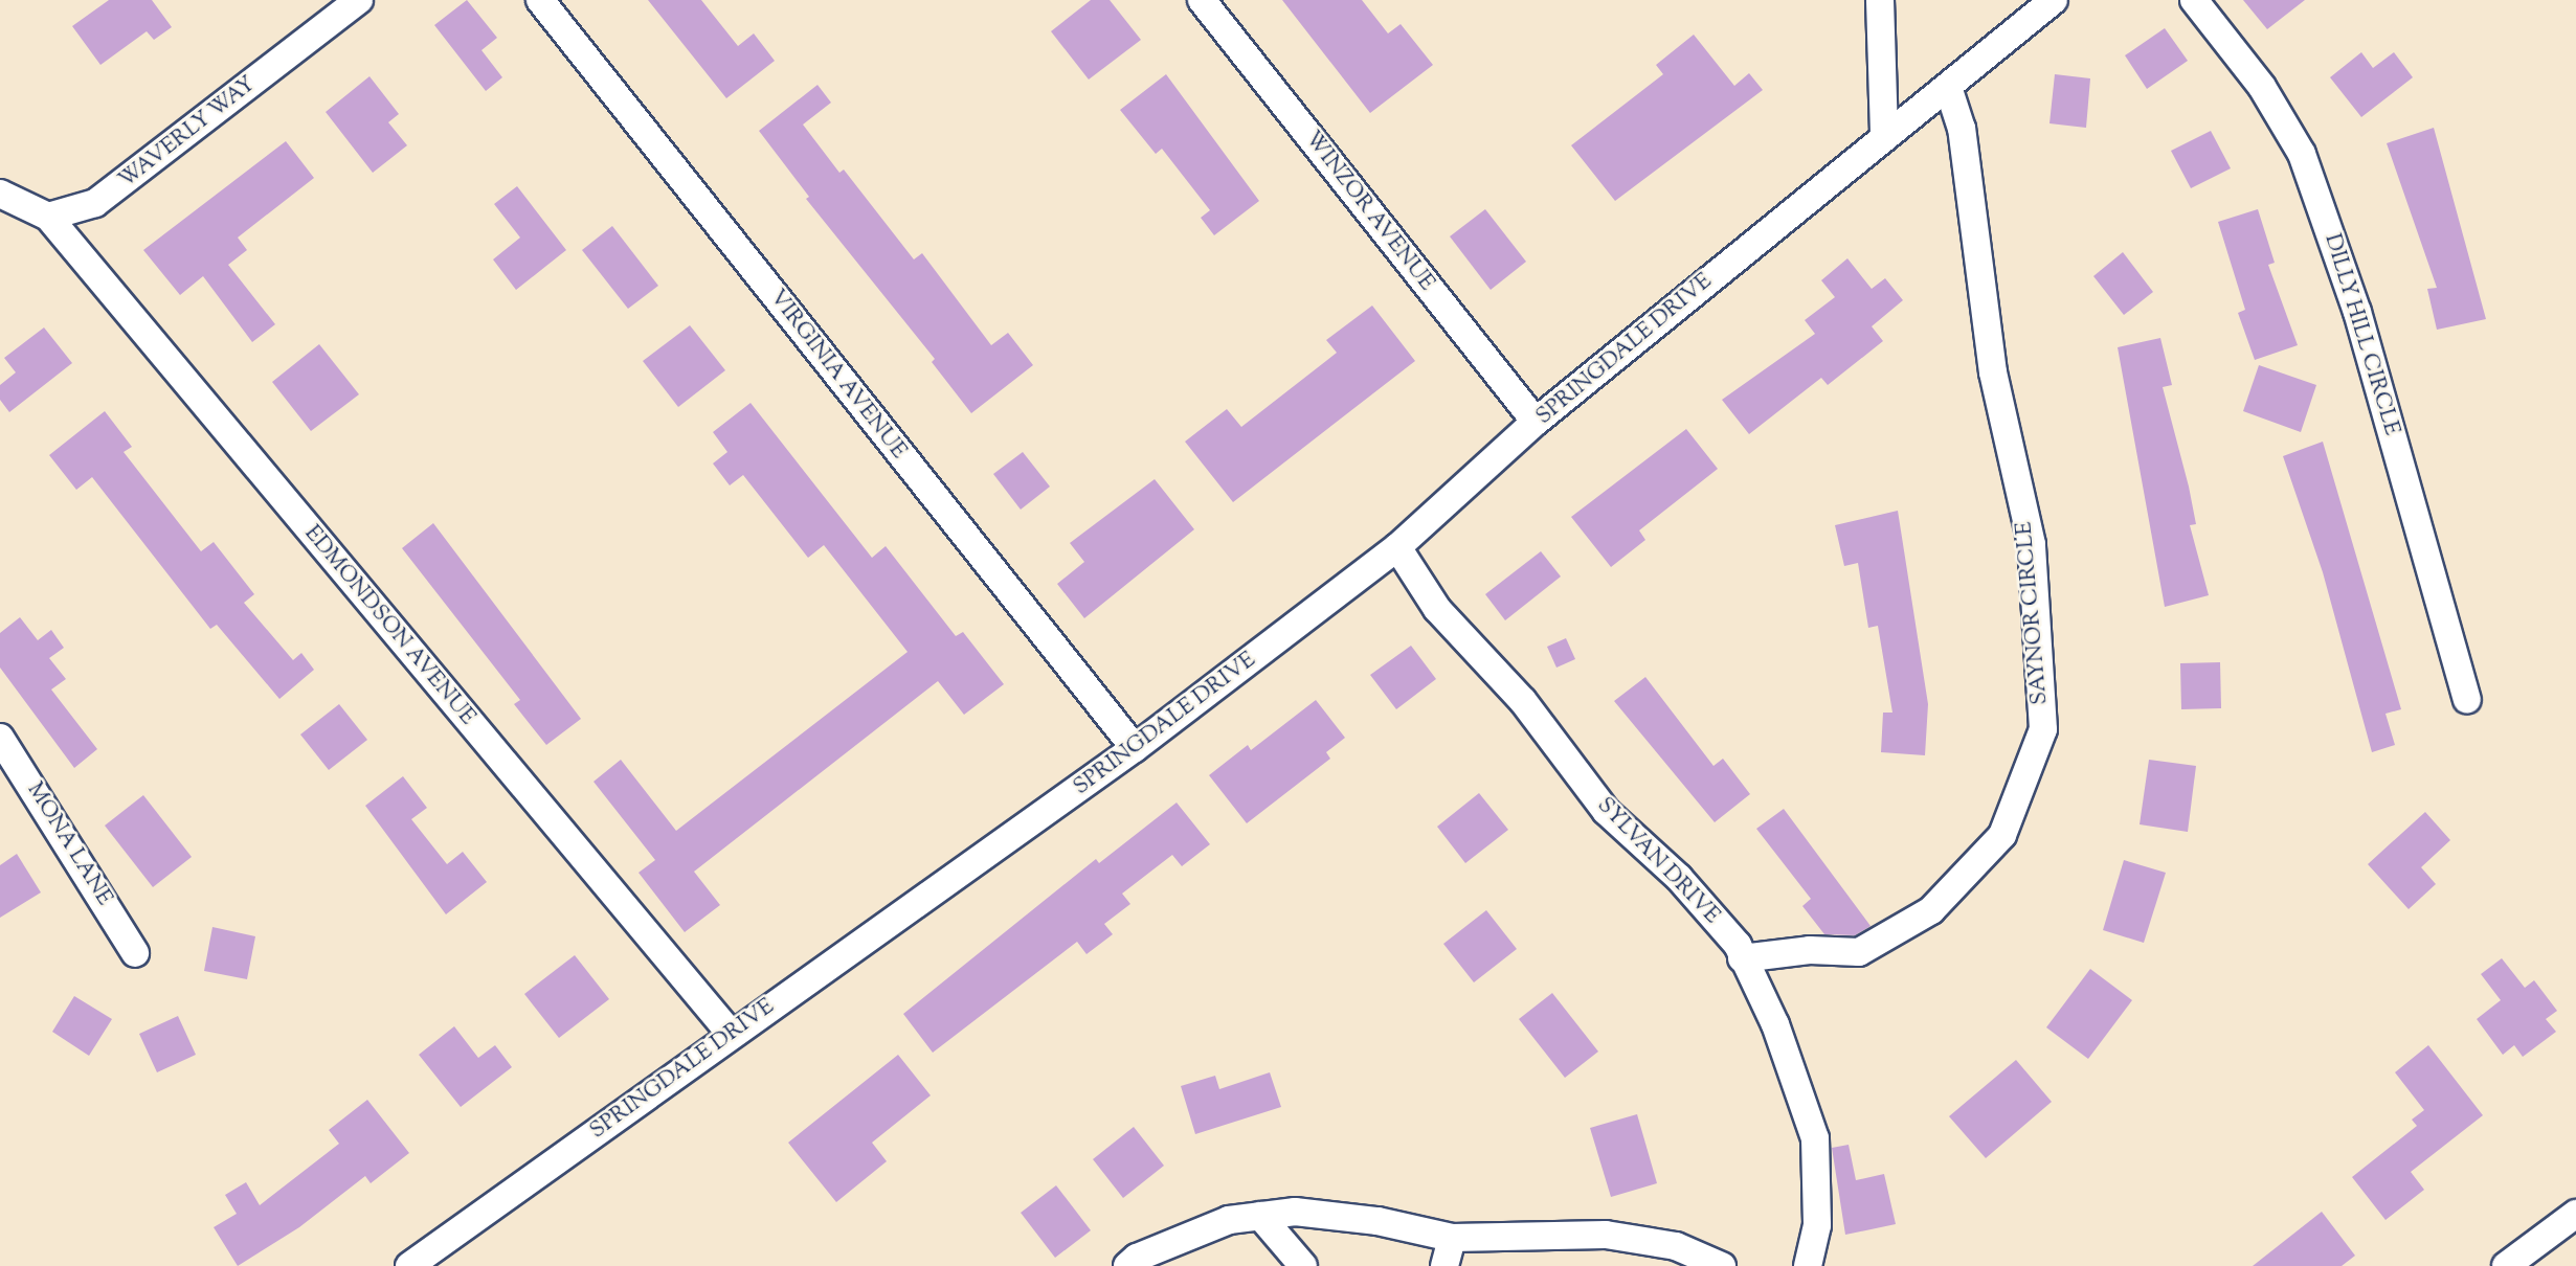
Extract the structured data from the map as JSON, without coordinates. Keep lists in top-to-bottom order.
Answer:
{
  "streets": {
    "street": [
      "WAVERLY WAY",
      "WINZOR AVENUE",
      "DILLY HILL CIRCLE",
      "SPRINGDALE DRIVE",
      "VIRGINIA AVENUE",
      "SAYNOR CIRCLE",
      "EDMONDSON AVENUE",
      "MONA LANE",
      "SYLVAN DRIVE"
    ]
  },
  "crossings": [
    ["WAVERLY WAY", "EDMONDSON AVENUE"],
    ["WINZOR AVENUE", "SPRINGDALE DRIVE"],
    ["SPRINGDALE DRIVE", "VIRGINIA AVENUE"],
    ["SPRINGDALE DRIVE", "SAYNOR CIRCLE"],
    ["SPRINGDALE DRIVE", "EDMONDSON AVENUE"],
    ["SPRINGDALE DRIVE", "SYLVAN DRIVE"],
    ["SAYNOR CIRCLE", "SYLVAN DRIVE"]
  ]
}
